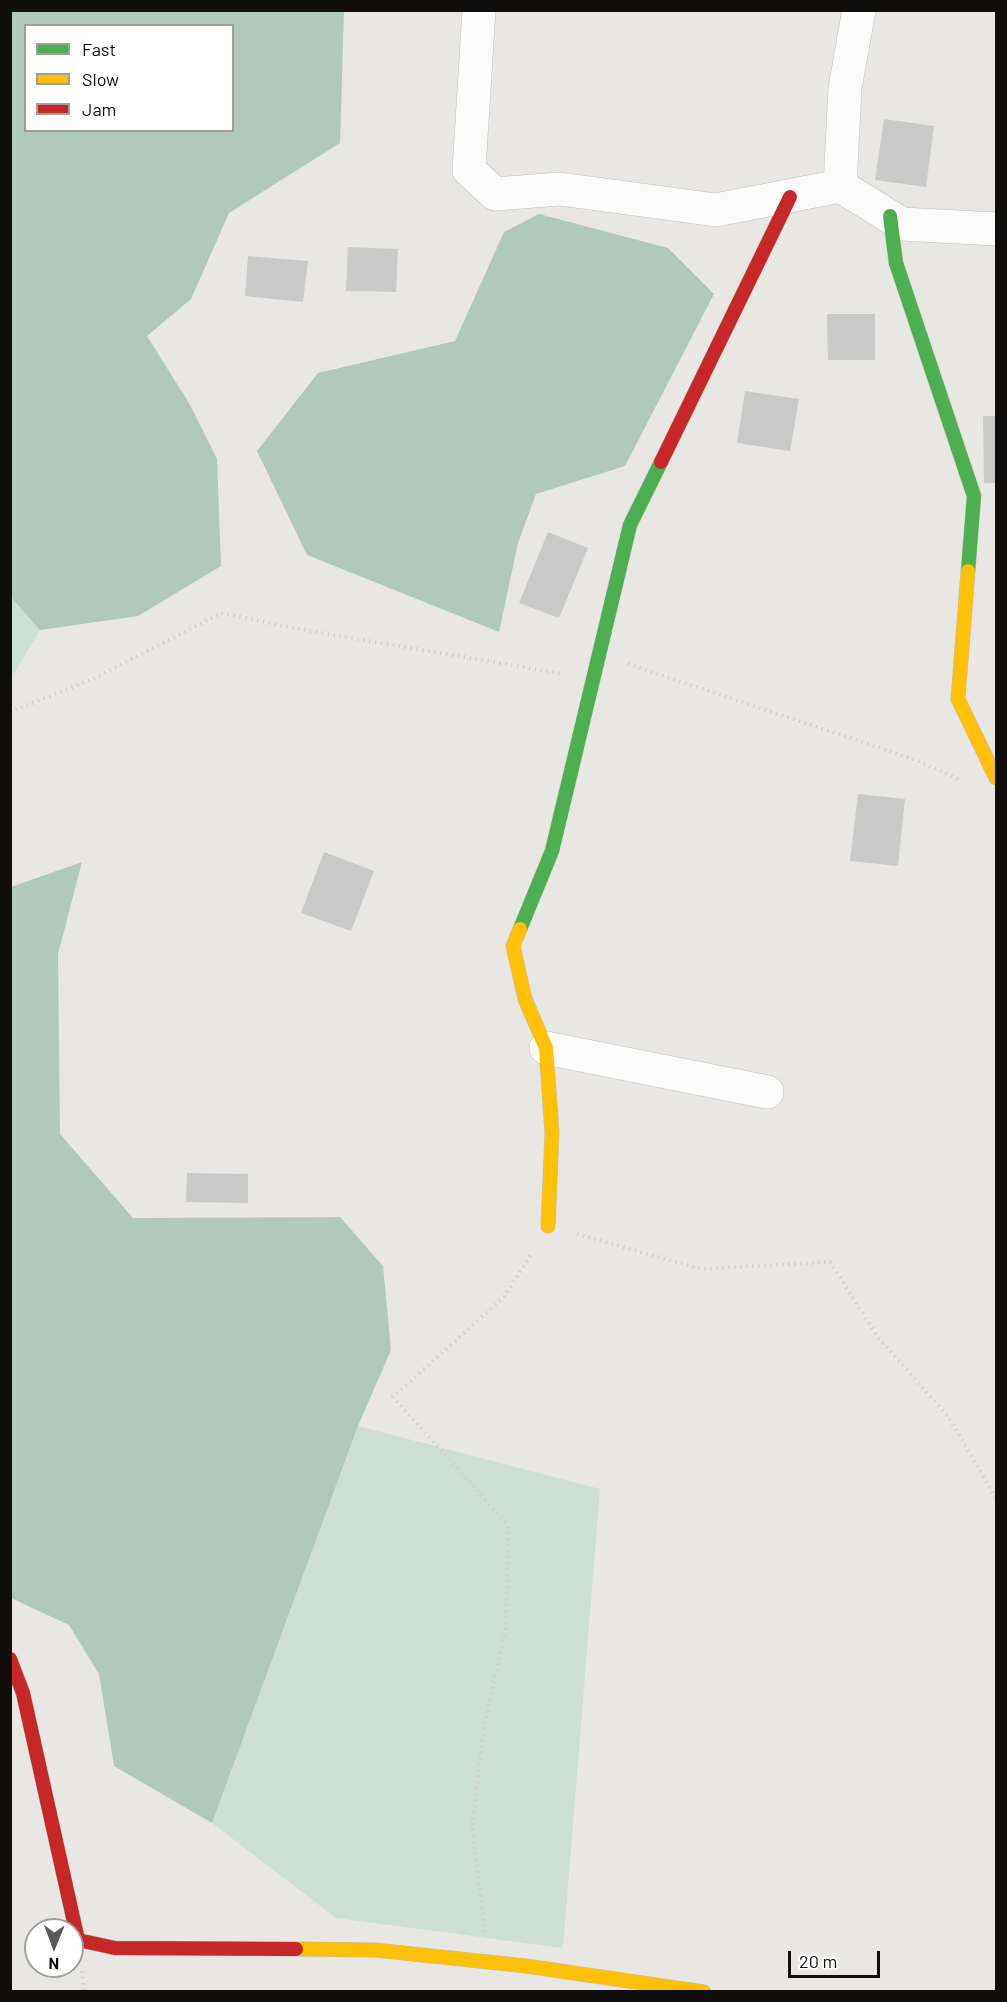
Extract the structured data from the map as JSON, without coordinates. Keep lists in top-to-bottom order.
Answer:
{
  "legend": ["Fast", "Slow", "Jam"],
  "scale_bar": "20 m",
  "north": "bottom"
}
